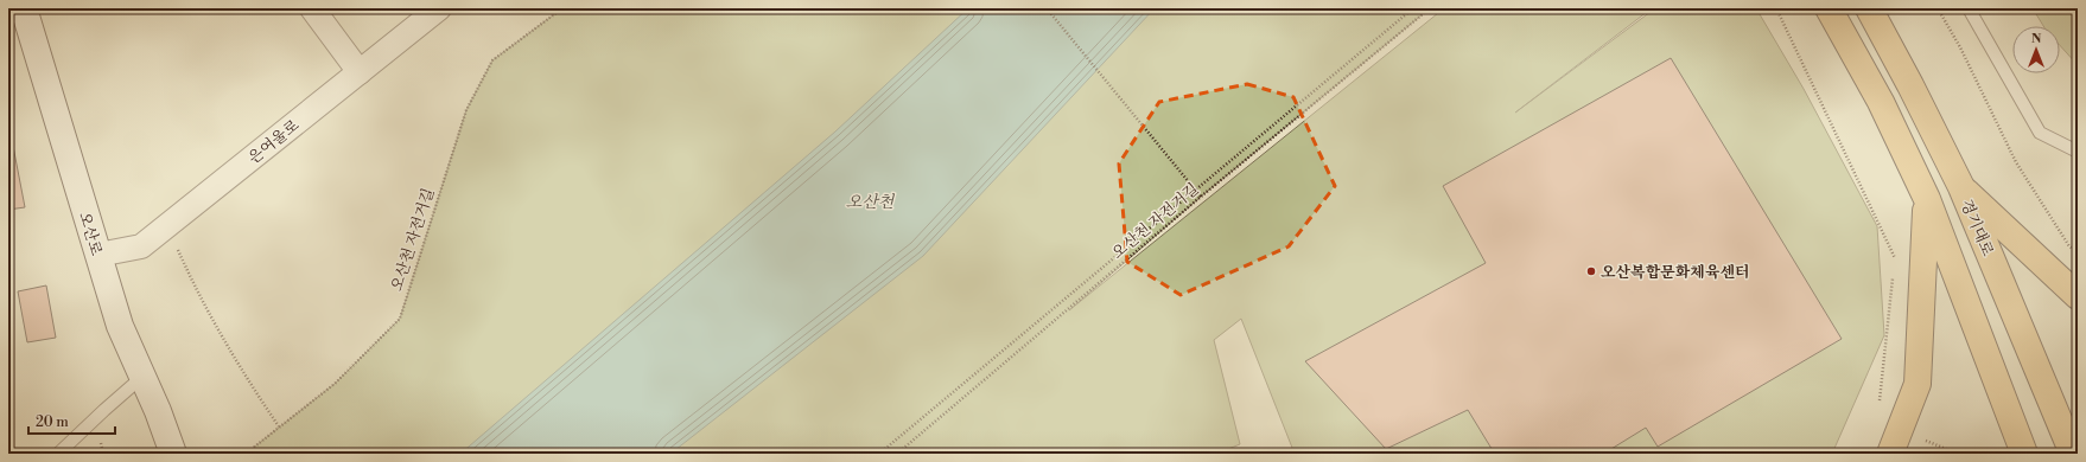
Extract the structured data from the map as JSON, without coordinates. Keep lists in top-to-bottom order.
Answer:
{
  "streets": {
    "main road": ["경기대로"],
    "street": ["은여울로", "오산로"],
    "path": ["오산천 자전거길"]
  },
  "crossings": [
    ["은여울로", "오산로"]
  ],
  "water": ["오산천"],
  "places": ["오산복합문화체육센터"],
  "scale_bar": "20 m",
  "north": "top"
}
